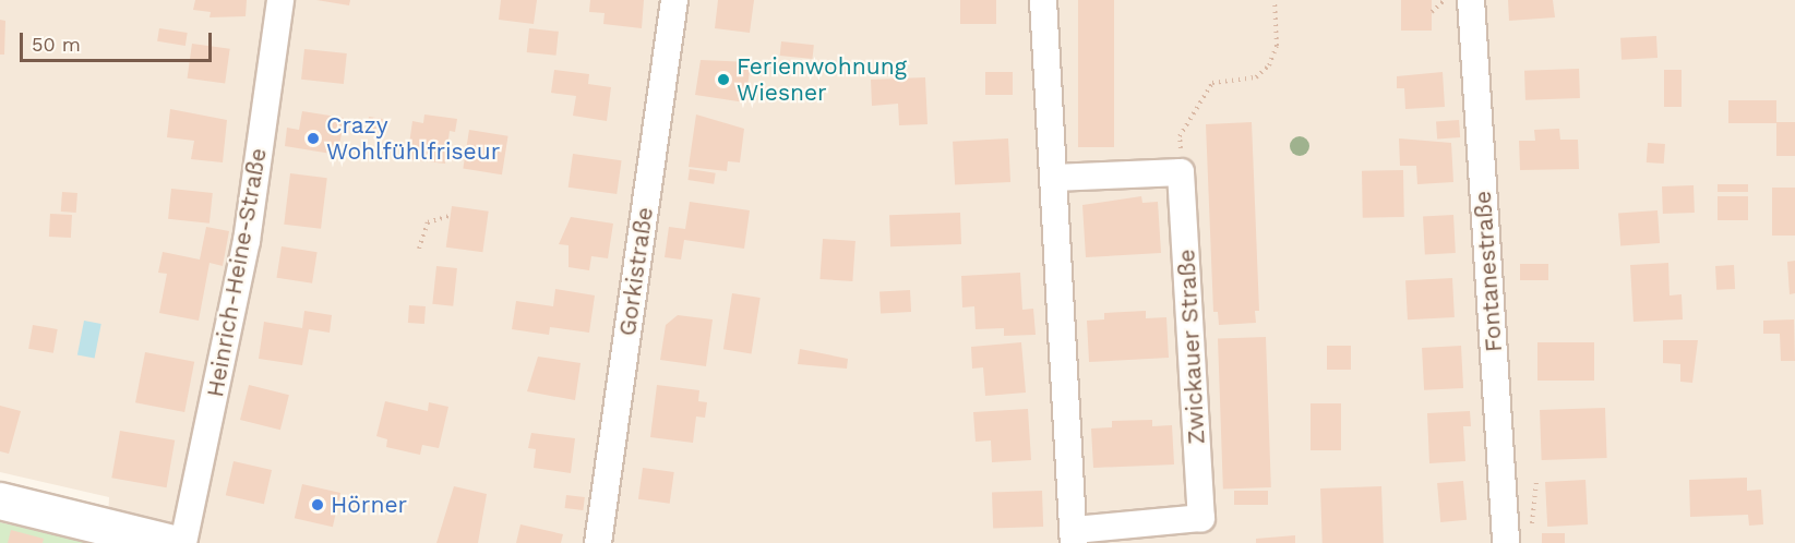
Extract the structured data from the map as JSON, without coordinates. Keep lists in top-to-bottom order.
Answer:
{
  "streets": {
    "street": [
      "Gorkistraße",
      "Fontanestraße",
      "Heinrich-Heine-Straße",
      "Zwickauer Straße"
    ]
  },
  "places": ["Ferienwohnung Wiesner", "Crazy Wohlfühlfriseur", "Hörner"],
  "scale_bar": "50 m"
}
